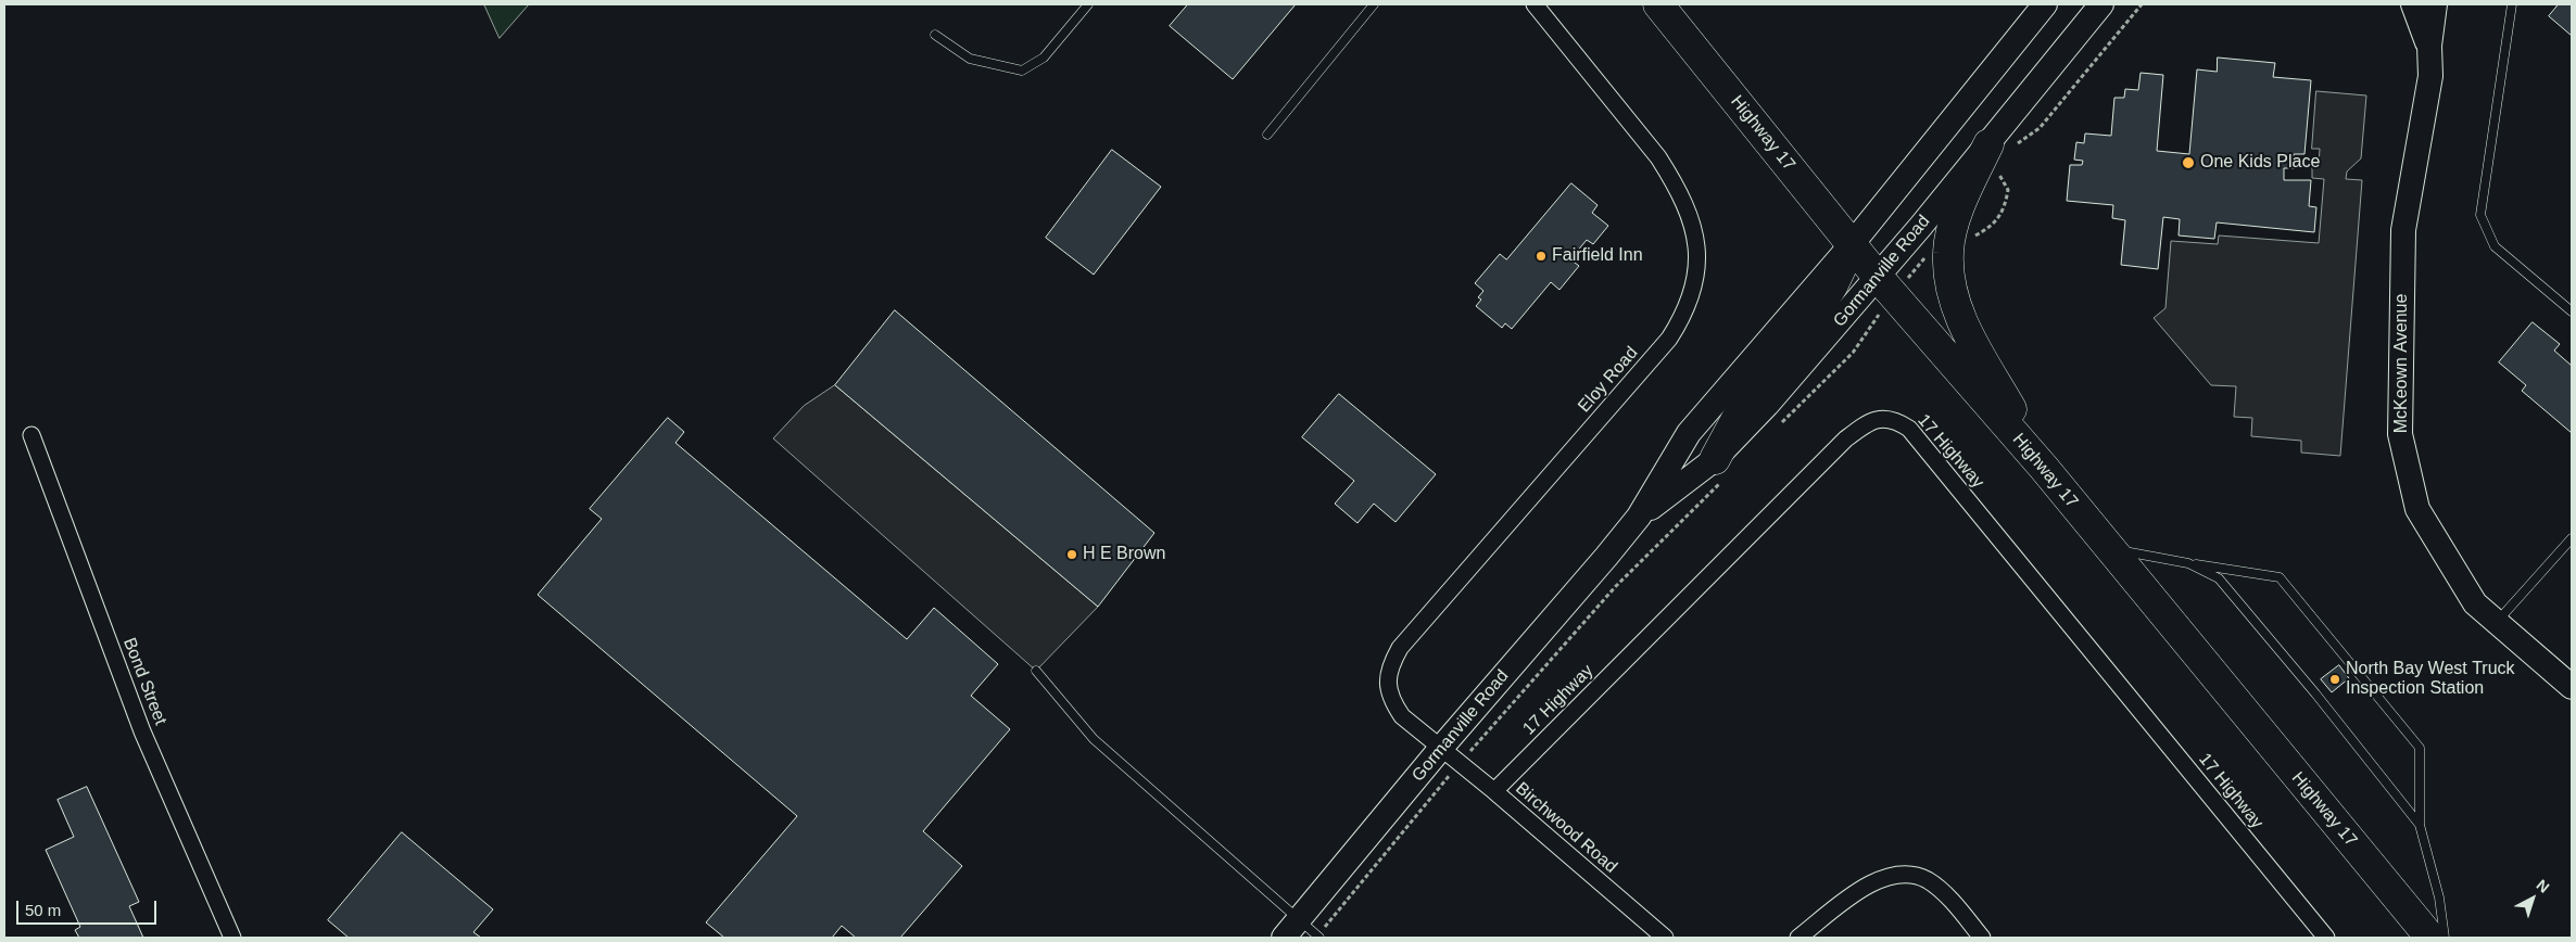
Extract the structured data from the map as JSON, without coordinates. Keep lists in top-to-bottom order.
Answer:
{
  "streets": {
    "highway": ["Highway 17"],
    "street": [
      "Gormanville Road",
      "McKeown Avenue",
      "Eloy Road",
      "17 Highway",
      "Bond Street",
      "Birchwood Road"
    ]
  },
  "crossings": [
    ["Highway 17", "Gormanville Road"],
    ["Gormanville Road", "Eloy Road"],
    ["Gormanville Road", "Birchwood Road"],
    ["Eloy Road", "Birchwood Road"],
    ["17 Highway", "Birchwood Road"]
  ],
  "places": [
    "One Kids Place",
    "Fairfield Inn",
    "H E Brown",
    "North Bay West Truck Inspection Station"
  ],
  "scale_bar": "50 m",
  "north": "top right"
}
